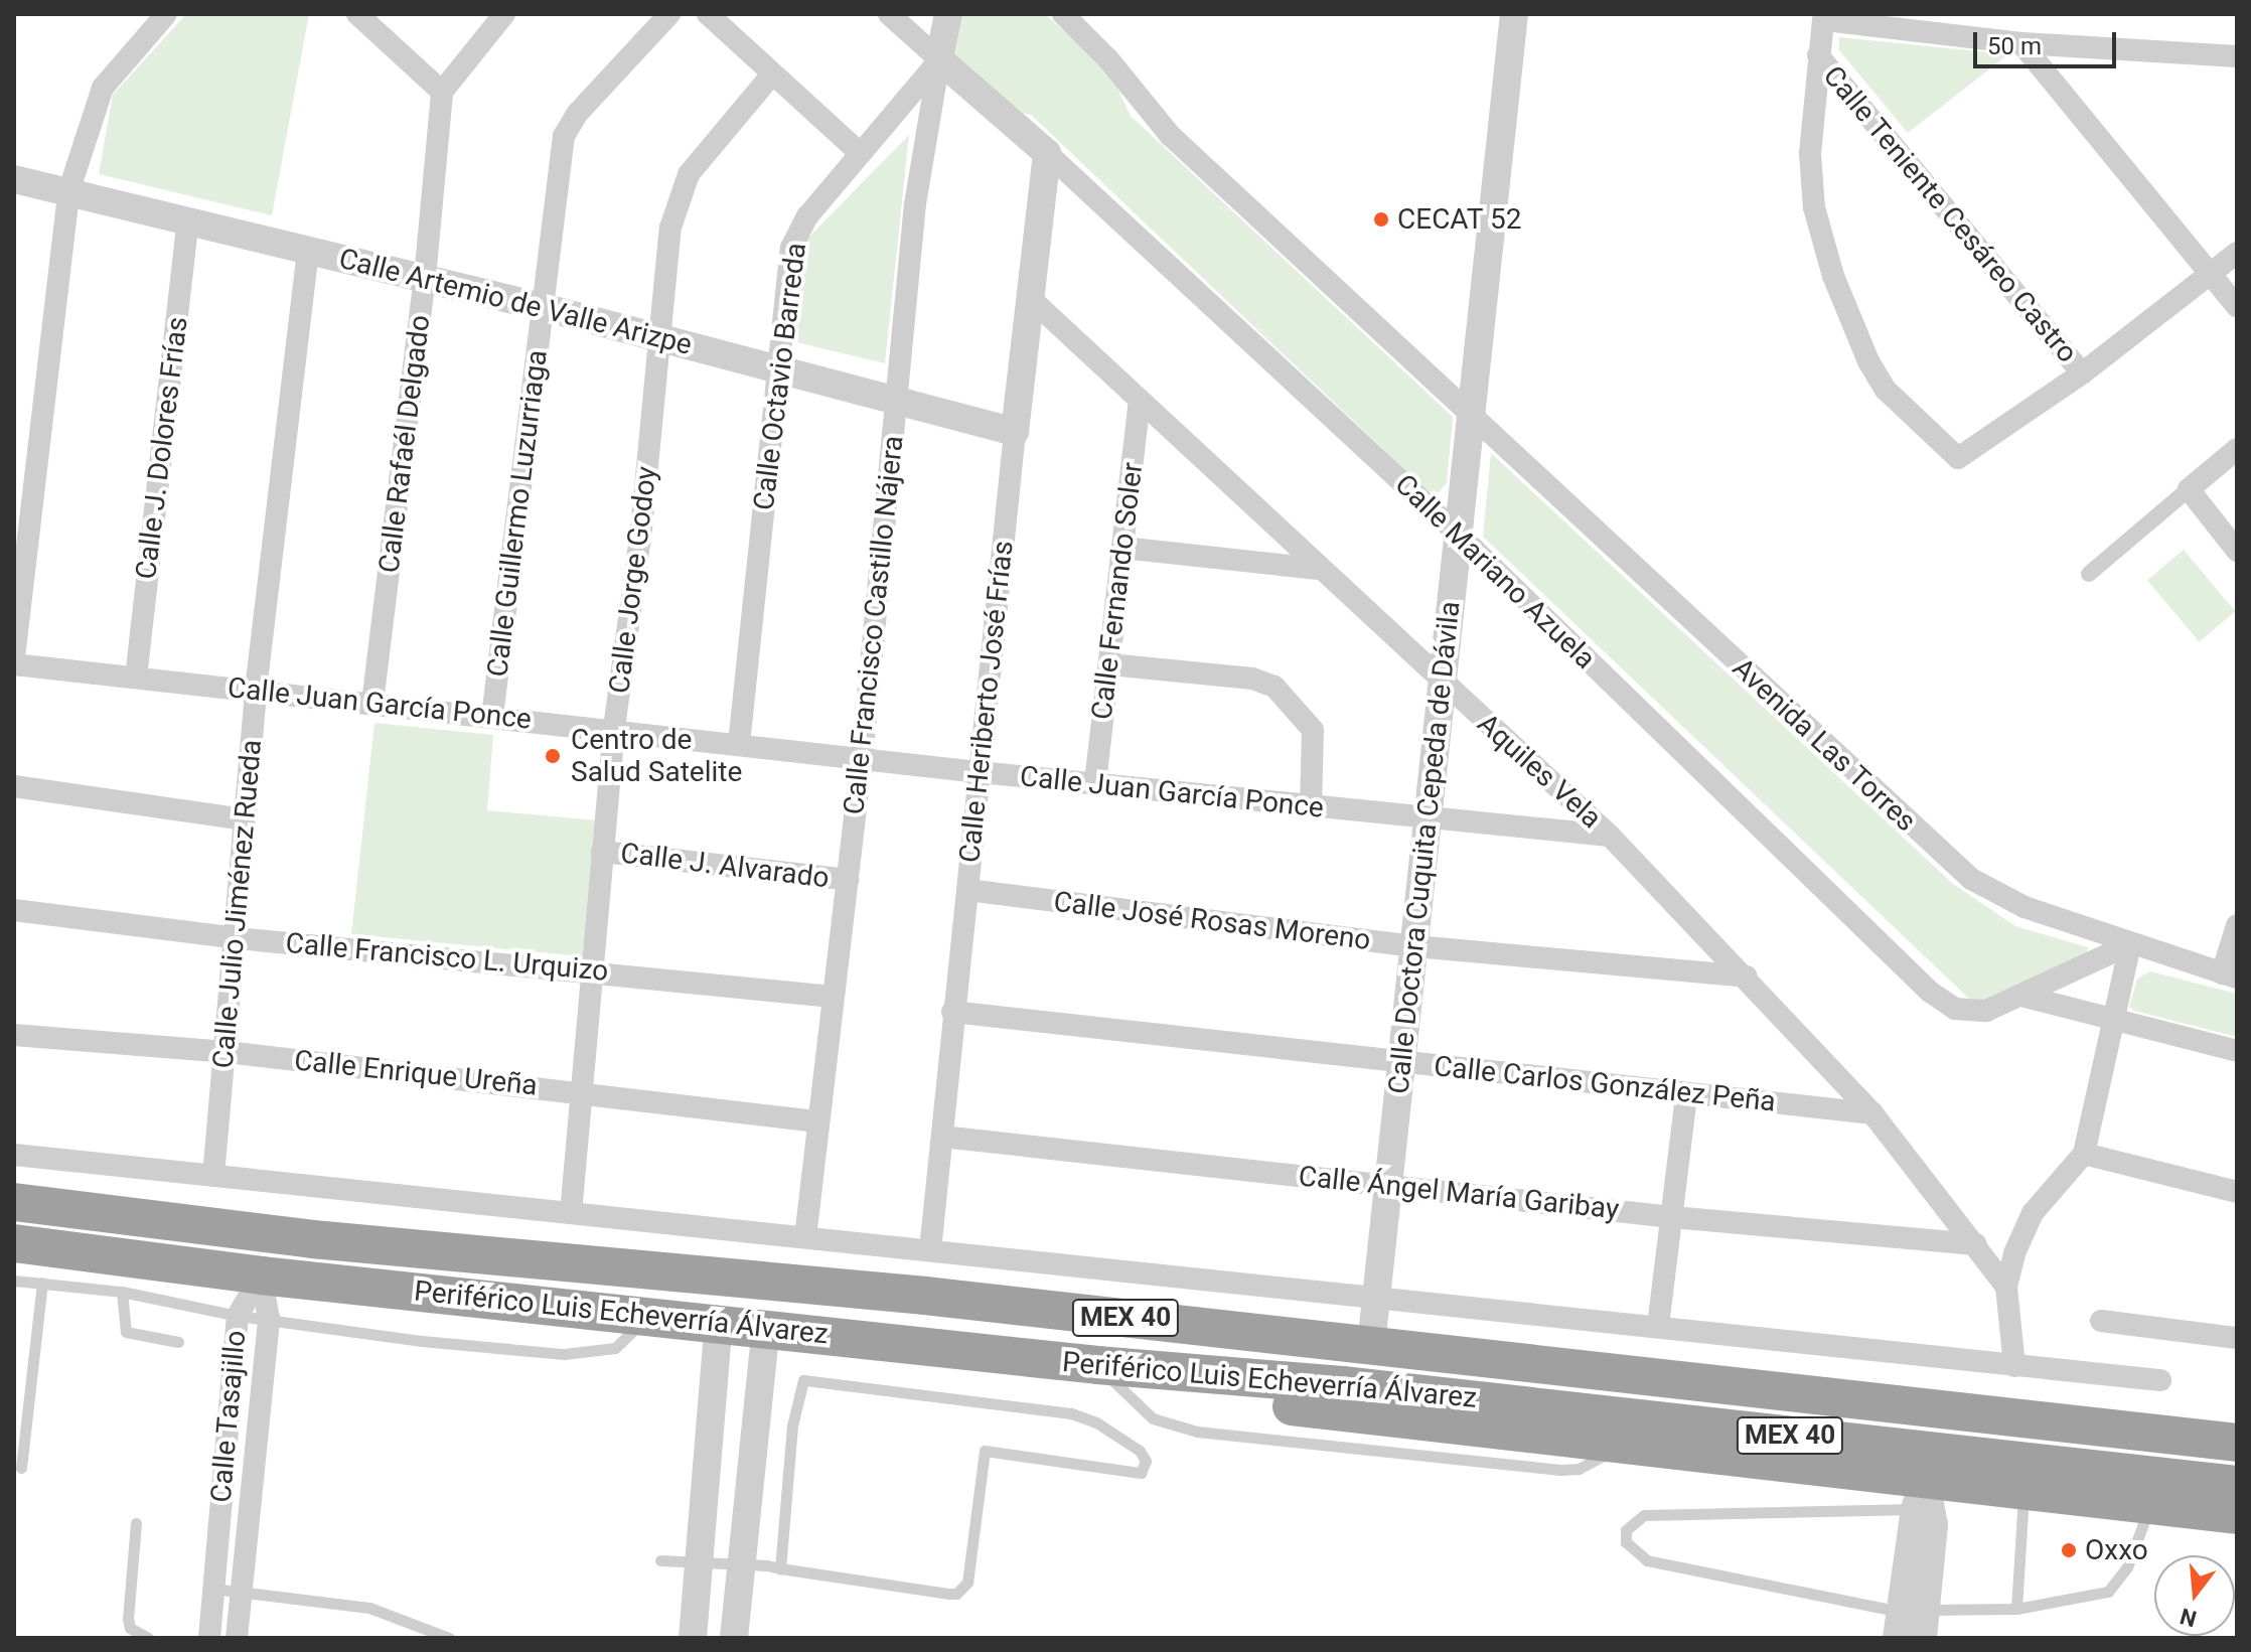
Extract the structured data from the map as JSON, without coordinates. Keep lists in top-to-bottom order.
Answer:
{
  "streets": {
    "highway": ["Periférico Luis Echeverría Álvarez", "MEX 40"],
    "street": [
      "Calle Teniente Cesáreo Castro",
      "Calle Artemio de Valle Arizpe",
      "Calle Octavio Barreda",
      "Calle Rafaél Delgado",
      "Calle J. Dolores Frías",
      "Calle Guillermo Luzurriaga",
      "Calle Mariano Azuela",
      "Calle Jorge Godoy",
      "Calle Fernando Soler",
      "Calle Francisco Castillo Nájera",
      "Calle Heriberto José Frías",
      "Calle Juan García Ponce",
      "Avenida Las Torres",
      "Aquiles Vela",
      "Calle Doctora Cuquita Cepeda de Dávila",
      "Calle J. Alvarado",
      "Calle Julio Jiménez Rueda",
      "Calle José Rosas Moreno",
      "Calle Francisco L. Urquizo",
      "Calle Enrique Ureña",
      "Calle Carlos González Peña",
      "Calle Ángel María Garibay",
      "Calle Tasajillo"
    ]
  },
  "crossings": [
    ["Calle Artemio de Valle Arizpe", "Calle Octavio Barreda"],
    ["Calle Artemio de Valle Arizpe", "Calle Rafaél Delgado"],
    ["Calle Artemio de Valle Arizpe", "Calle J. Dolores Frías"],
    ["Calle Artemio de Valle Arizpe", "Calle Guillermo Luzurriaga"],
    ["Calle Artemio de Valle Arizpe", "Calle Jorge Godoy"],
    ["Calle Artemio de Valle Arizpe", "Calle Francisco Castillo Nájera"],
    ["Calle Artemio de Valle Arizpe", "Calle Heriberto José Frías"],
    ["Calle Artemio de Valle Arizpe", "Calle Julio Jiménez Rueda"],
    ["Calle Octavio Barreda", "Calle Mariano Azuela"],
    ["Calle Octavio Barreda", "Calle Francisco Castillo Nájera"],
    ["Calle Octavio Barreda", "Calle Juan García Ponce"],
    ["Calle Rafaél Delgado", "Calle Juan García Ponce"],
    ["Calle J. Dolores Frías", "Calle Juan García Ponce"],
    ["Calle Guillermo Luzurriaga", "Calle Juan García Ponce"],
    ["Calle Mariano Azuela", "Calle Francisco Castillo Nájera"],
    ["Calle Mariano Azuela", "Calle Heriberto José Frías"],
    ["Calle Mariano Azuela", "Avenida Las Torres"],
    ["Calle Mariano Azuela", "Calle Doctora Cuquita Cepeda de Dávila"],
    ["Calle Jorge Godoy", "Calle Juan García Ponce"],
    ["Calle Jorge Godoy", "Calle J. Alvarado"],
    ["Calle Jorge Godoy", "Calle Francisco L. Urquizo"],
    ["Calle Jorge Godoy", "Calle Enrique Ureña"],
    ["Calle Fernando Soler", "Calle Juan García Ponce"],
    ["Calle Fernando Soler", "Aquiles Vela"],
    ["Calle Francisco Castillo Nájera", "Calle Juan García Ponce"],
    ["Calle Francisco Castillo Nájera", "Calle J. Alvarado"],
    ["Calle Francisco Castillo Nájera", "Calle Francisco L. Urquizo"],
    ["Calle Francisco Castillo Nájera", "Calle Enrique Ureña"],
    ["Calle Heriberto José Frías", "Calle Juan García Ponce"],
    ["Calle Heriberto José Frías", "Aquiles Vela"],
    ["Calle Heriberto José Frías", "Calle José Rosas Moreno"],
    ["Calle Heriberto José Frías", "Calle Carlos González Peña"],
    ["Calle Heriberto José Frías", "Calle Ángel María Garibay"],
    ["Calle Juan García Ponce", "Aquiles Vela"],
    ["Calle Juan García Ponce", "Calle Doctora Cuquita Cepeda de Dávila"],
    ["Calle Juan García Ponce", "Calle Julio Jiménez Rueda"],
    ["Avenida Las Torres", "Calle Doctora Cuquita Cepeda de Dávila"],
    ["Aquiles Vela", "Calle Doctora Cuquita Cepeda de Dávila"],
    ["Aquiles Vela", "Calle José Rosas Moreno"],
    ["Aquiles Vela", "Calle Carlos González Peña"],
    ["Aquiles Vela", "Calle Ángel María Garibay"],
    ["Calle Doctora Cuquita Cepeda de Dávila", "Calle José Rosas Moreno"],
    ["Calle Doctora Cuquita Cepeda de Dávila", "Calle Carlos González Peña"],
    ["Calle Doctora Cuquita Cepeda de Dávila", "Calle Ángel María Garibay"],
    ["Calle Doctora Cuquita Cepeda de Dávila", "Periférico Luis Echeverría Álvarez"],
    ["Calle Julio Jiménez Rueda", "Calle Francisco L. Urquizo"],
    ["Calle Julio Jiménez Rueda", "Calle Enrique Ureña"],
    ["Periférico Luis Echeverría Álvarez", "Calle Tasajillo"]
  ],
  "places": ["CECAT 52", "Centro de Salud Satelite", "Oxxo"],
  "scale_bar": "50 m",
  "north": "bottom"
}
